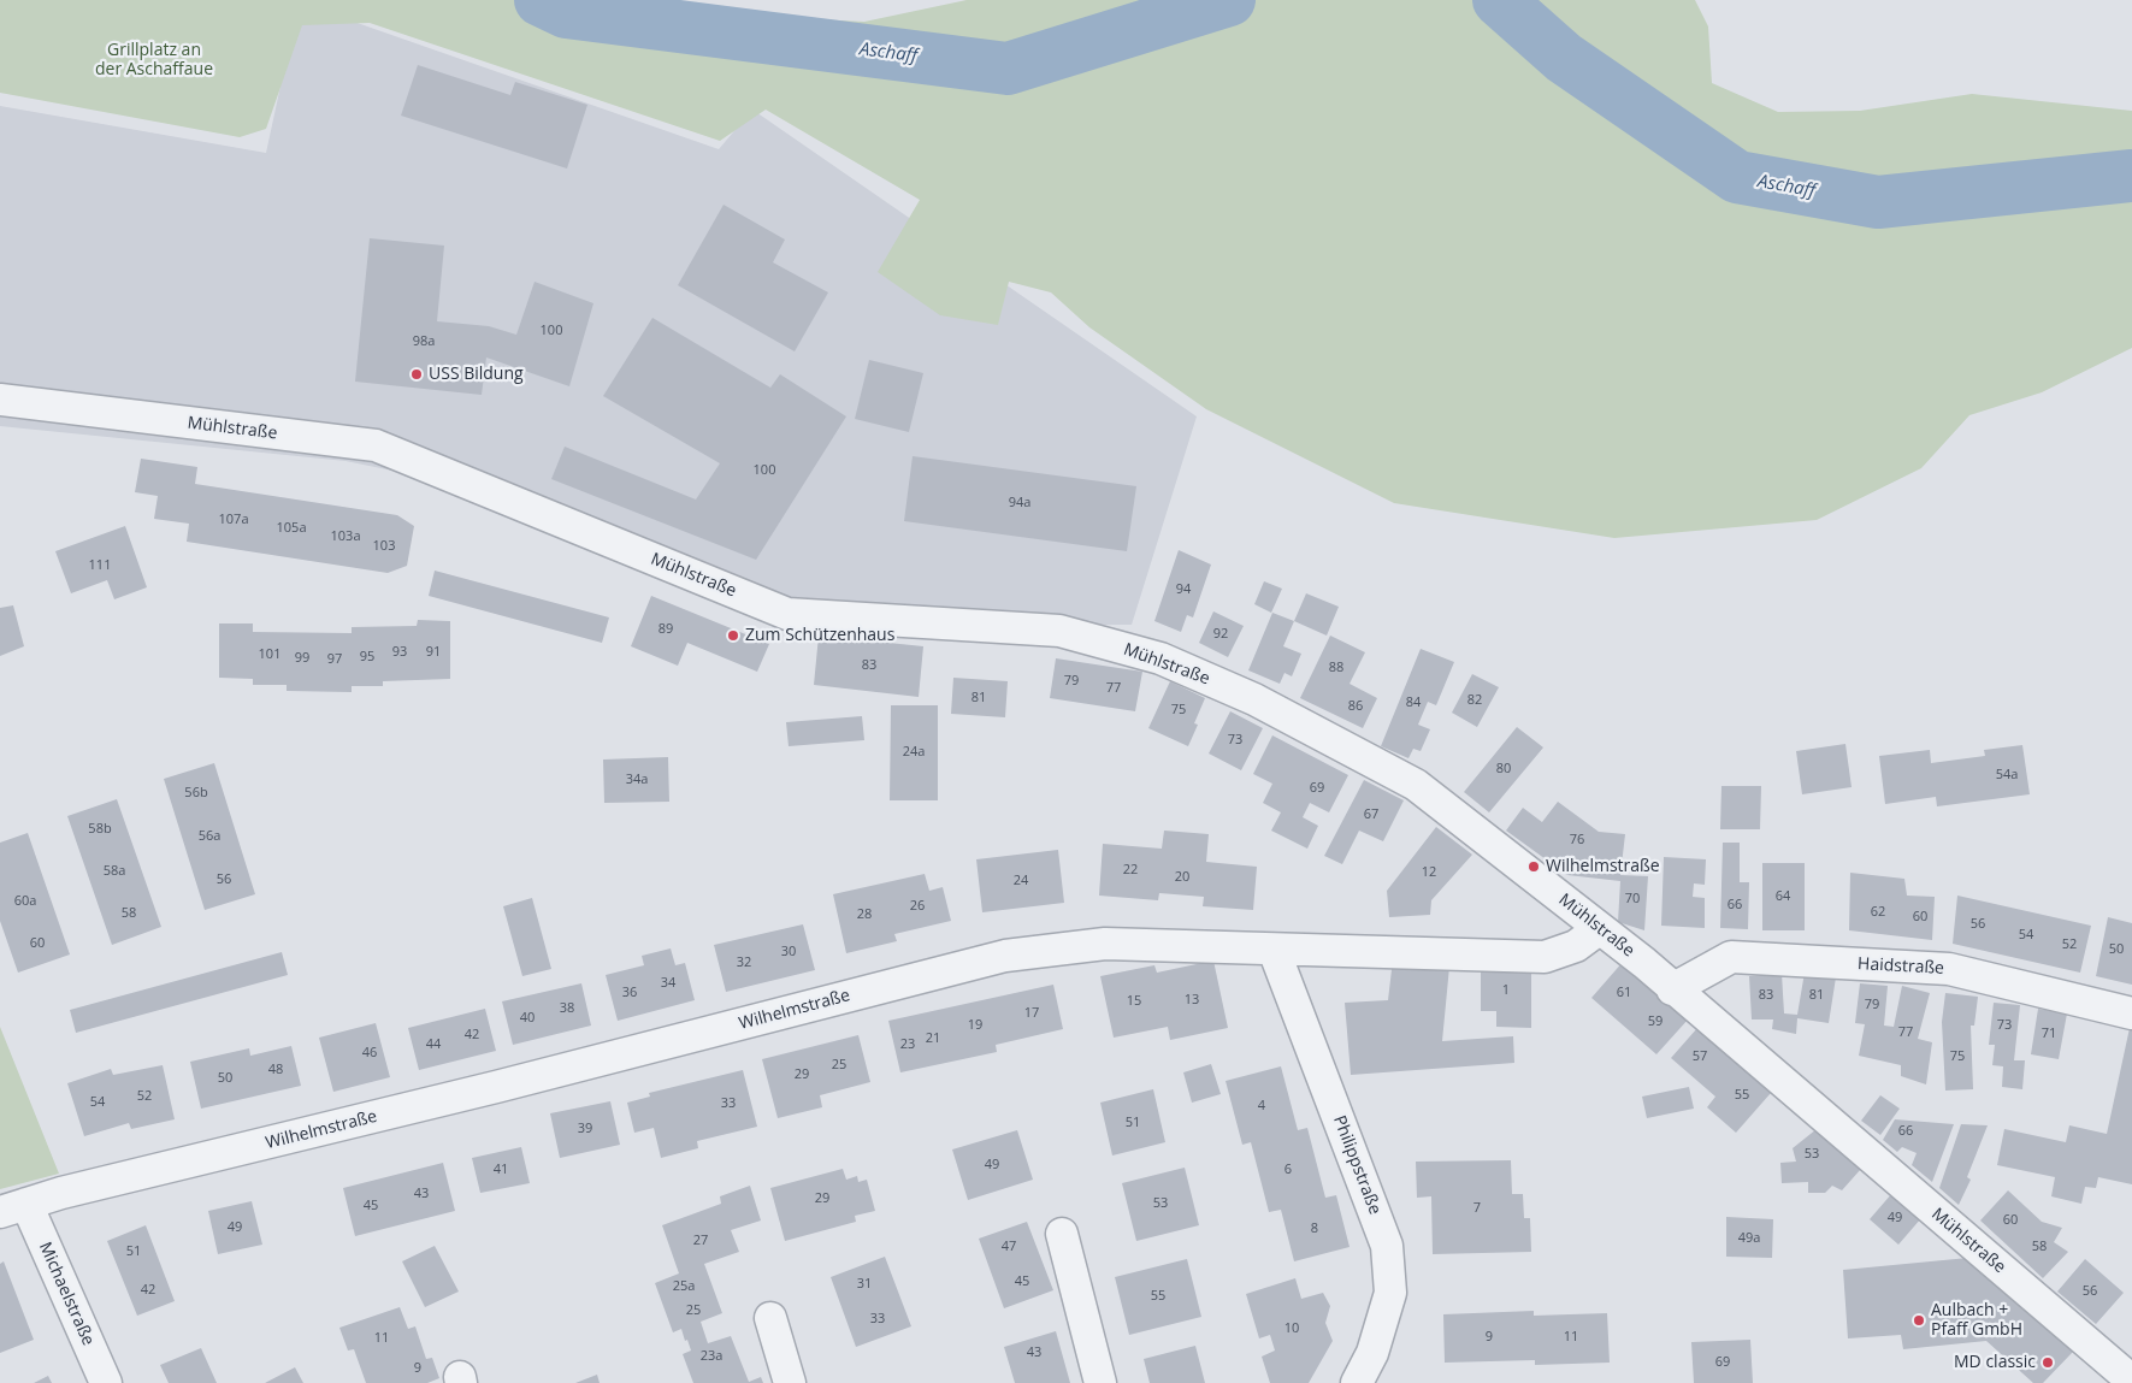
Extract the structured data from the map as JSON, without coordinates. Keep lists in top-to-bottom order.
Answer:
{
  "streets": {
    "street": [
      "Mühlstraße",
      "Haidstraße",
      "Wilhelmstraße",
      "Philippstraße",
      "Michaelstraße"
    ]
  },
  "crossings": [
    ["Mühlstraße", "Haidstraße"],
    ["Mühlstraße", "Wilhelmstraße"],
    ["Wilhelmstraße", "Philippstraße"],
    ["Wilhelmstraße", "Michaelstraße"]
  ],
  "water": ["Aschaff"],
  "parks": ["Grillplatz an der Aschaffaue"],
  "places": [
    "USS Bildung",
    "Zum Schützenhaus",
    "Wilhelmstraße",
    "Aulbach + Pfaff GmbH",
    "MD classic"
  ],
  "house_numbers": [
    "100",
    "98a",
    "100",
    "94a",
    "107a",
    "105a",
    "103a",
    "103",
    "111",
    "94",
    "89",
    "92",
    "93",
    "91",
    "101",
    "95",
    "99",
    "97",
    "83",
    "88",
    "79",
    "77",
    "81",
    "82",
    "84",
    "86",
    "75",
    "73",
    "24a",
    "80",
    "54a",
    "34a",
    "69",
    "56b",
    "67",
    "58b",
    "56a",
    "76",
    "22",
    "58a",
    "12",
    "20",
    "56",
    "24",
    "64",
    "70",
    "60a",
    "66",
    "26",
    "62",
    "58",
    "28",
    "60",
    "56",
    "54",
    "60",
    "52",
    "50",
    "30",
    "32",
    "34",
    "1",
    "36",
    "61",
    "83",
    "81",
    "13",
    "15",
    "79",
    "38",
    "17",
    "40",
    "59",
    "19",
    "73",
    "77",
    "71",
    "42",
    "21",
    "44",
    "23",
    "46",
    "57",
    "75",
    "25",
    "48",
    "29",
    "50",
    "55",
    "52",
    "54",
    "33",
    "4",
    "51",
    "39",
    "66",
    "53",
    "49",
    "41",
    "6",
    "43",
    "29",
    "53",
    "45",
    "7",
    "49",
    "60",
    "49",
    "8",
    "49a",
    "27",
    "47",
    "58",
    "51",
    "45",
    "31",
    "25a",
    "42",
    "56",
    "55",
    "25",
    "33",
    "10",
    "9",
    "11",
    "11",
    "43",
    "23a",
    "69",
    "9"
  ]
}
